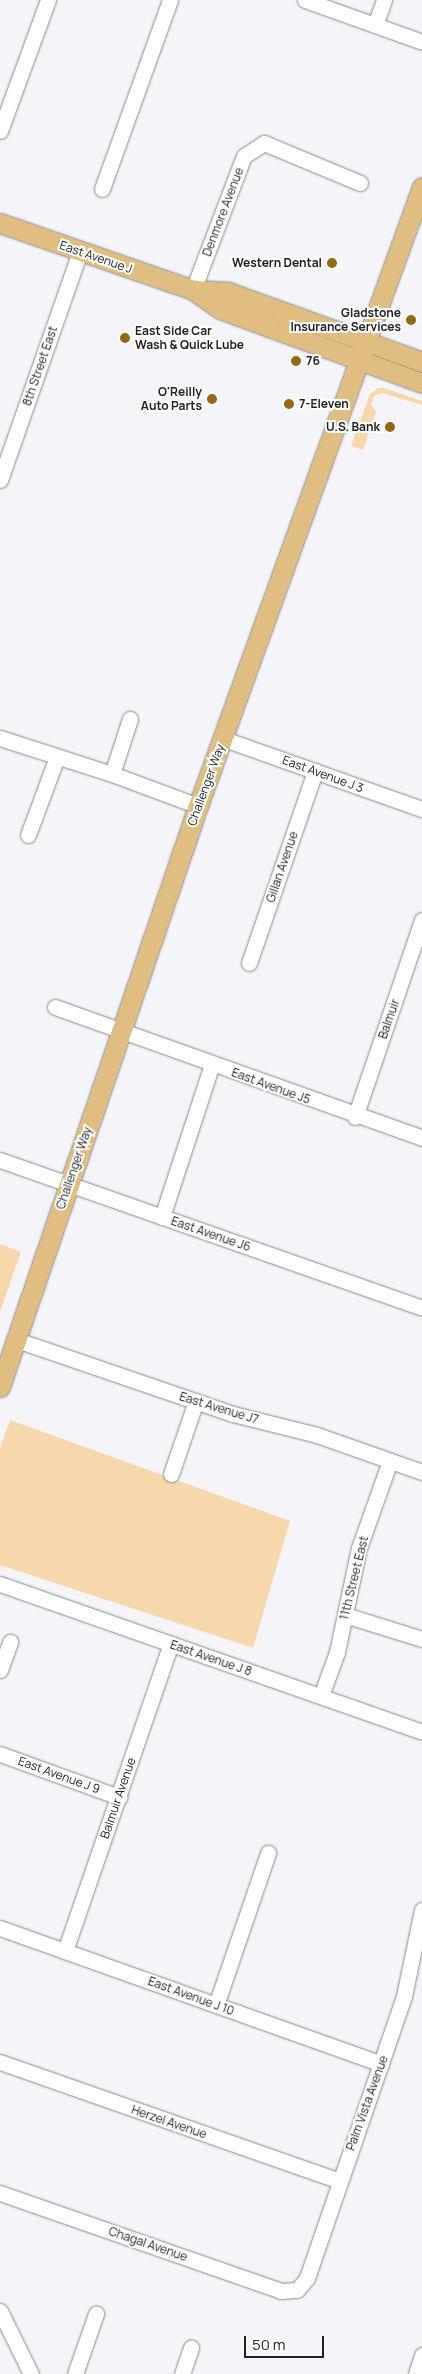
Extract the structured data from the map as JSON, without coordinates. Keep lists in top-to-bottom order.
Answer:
{
  "streets": {
    "main road": ["East Avenue J", "Challenger Way"],
    "street": [
      "Denmore Avenue",
      "8th Street East",
      "East Avenue J 3",
      "Gillan Avenue",
      "Balmuir",
      "East Avenue J5",
      "East Avenue J6",
      "East Avenue J7",
      "11th Street East",
      "East Avenue J 8",
      "East Avenue J 9",
      "Balmuir Avenue",
      "East Avenue J 10",
      "Palm Vista Avenue",
      "Herzel Avenue",
      "Chagal Avenue"
    ]
  },
  "crossings": [
    ["Denmore Avenue", "East Avenue J"],
    ["East Avenue J", "8th Street East"],
    ["East Avenue J", "Challenger Way"],
    ["East Avenue J 3", "Challenger Way"],
    ["East Avenue J 3", "Gillan Avenue"],
    ["Challenger Way", "East Avenue J5"],
    ["Challenger Way", "East Avenue J6"],
    ["Challenger Way", "East Avenue J7"],
    ["Balmuir", "East Avenue J5"],
    ["East Avenue J7", "11th Street East"],
    ["11th Street East", "East Avenue J 8"],
    ["East Avenue J 8", "Balmuir Avenue"],
    ["East Avenue J 9", "Balmuir Avenue"],
    ["Balmuir Avenue", "East Avenue J 10"],
    ["East Avenue J 10", "Palm Vista Avenue"],
    ["Palm Vista Avenue", "Herzel Avenue"],
    ["Palm Vista Avenue", "Chagal Avenue"]
  ],
  "places": [
    "Western Dental",
    "Gladstone Insurance Services",
    "East Side Car Wash & Quick Lube",
    "76",
    "O'Reilly Auto Parts",
    "7-Eleven",
    "U.S. Bank"
  ],
  "scale_bar": "50 m"
}
